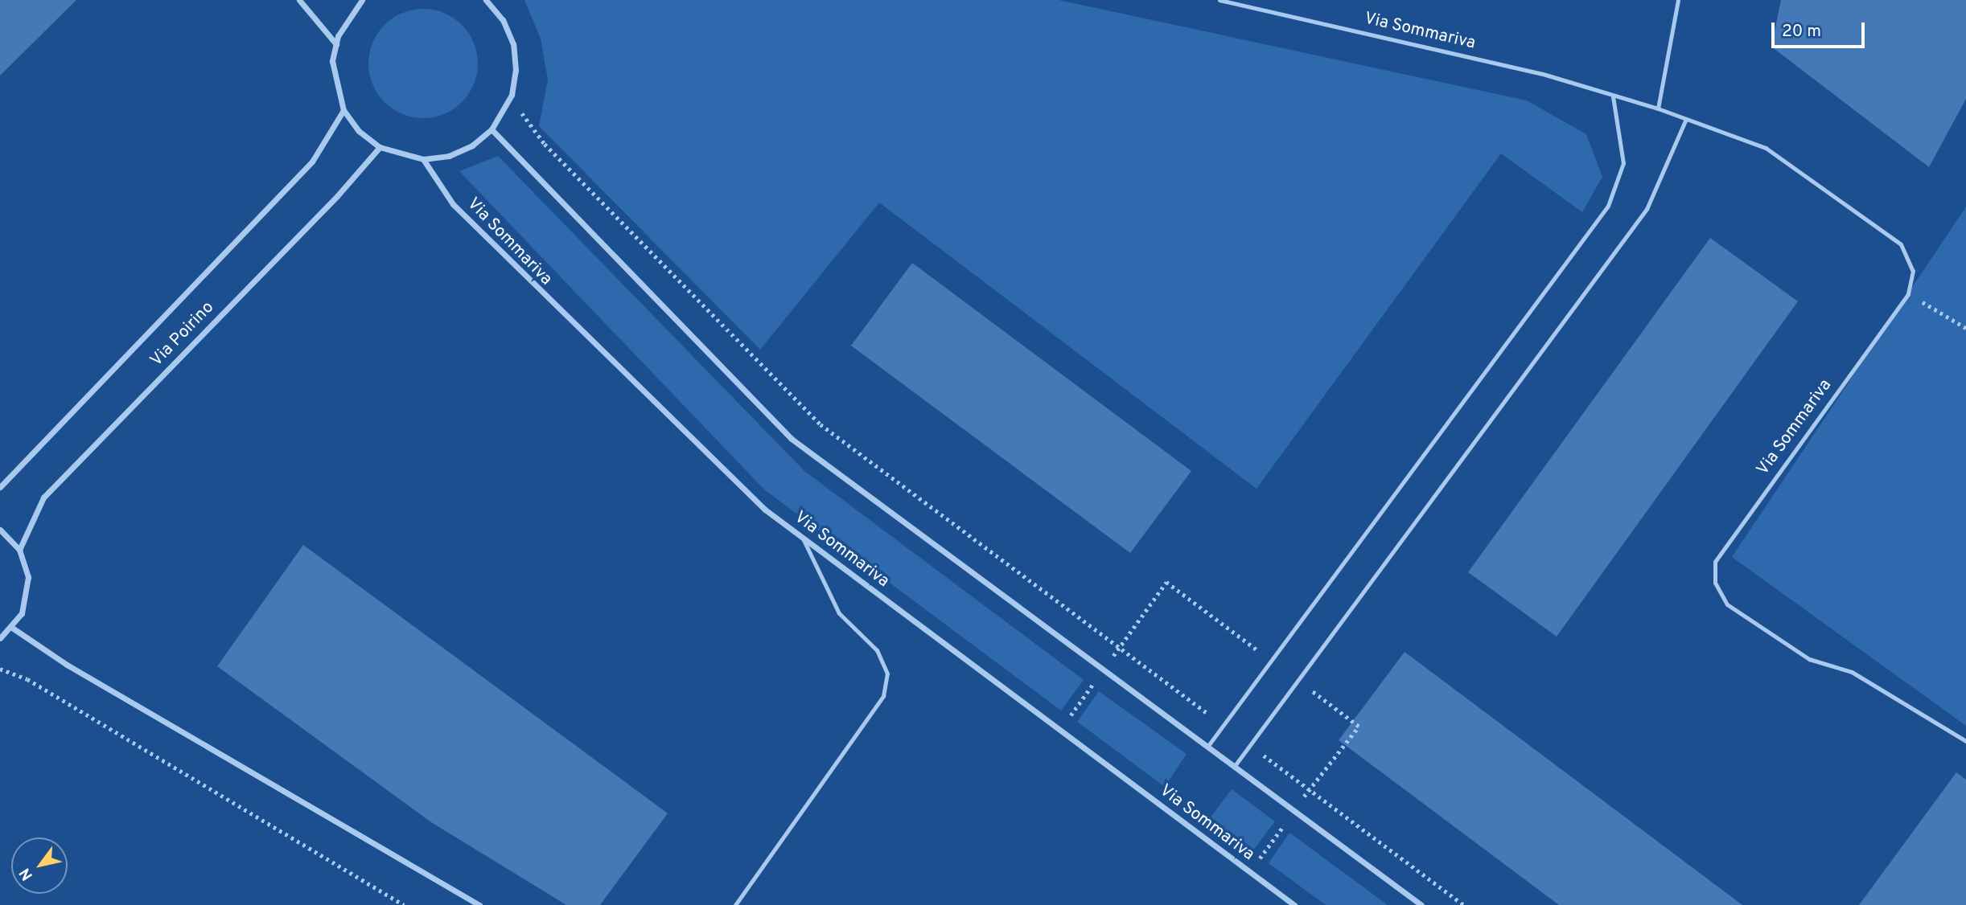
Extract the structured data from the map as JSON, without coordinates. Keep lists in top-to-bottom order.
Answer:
{
  "streets": {
    "street": ["Via Sommariva", "Via Poirino"]
  },
  "scale_bar": "20 m",
  "north": "bottom left"
}
